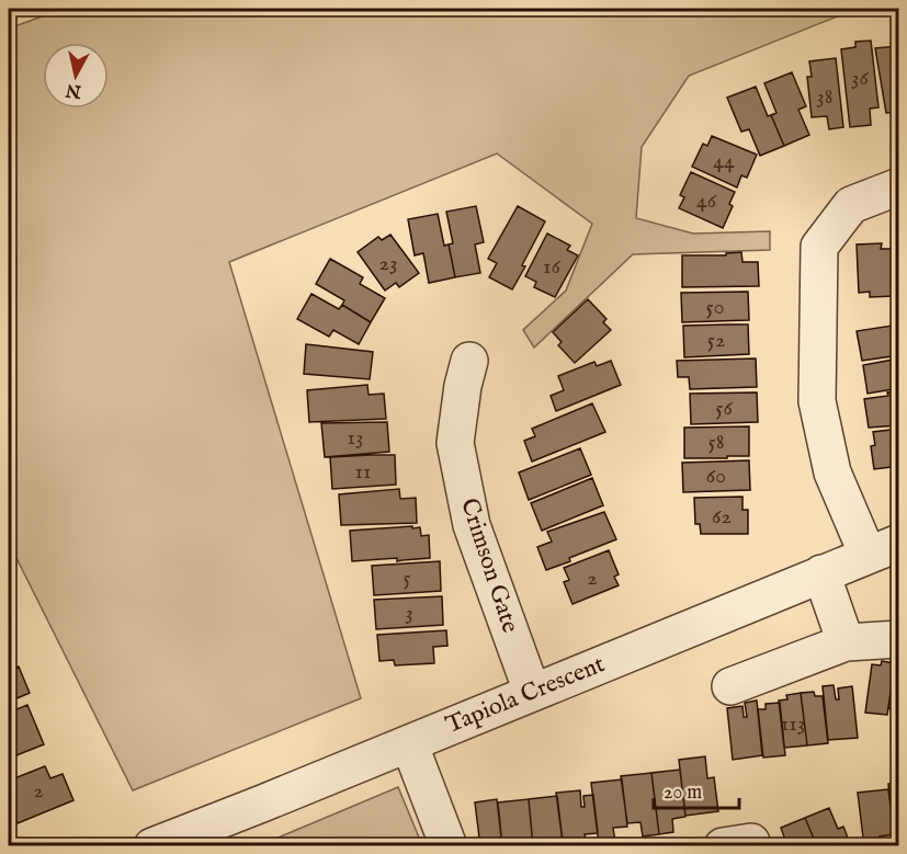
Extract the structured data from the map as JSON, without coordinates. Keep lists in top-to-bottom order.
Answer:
{
  "streets": {
    "street": ["Crimson Gate", "Tapiola Crescent"]
  },
  "crossings": [
    ["Crimson Gate", "Tapiola Crescent"]
  ],
  "house_numbers": [
    "36",
    "38",
    "44",
    "46",
    "23",
    "16",
    "50",
    "52",
    "56",
    "13",
    "58",
    "11",
    "60",
    "62",
    "5",
    "2",
    "3",
    "113",
    "2"
  ],
  "scale_bar": "20 m",
  "north": "bottom"
}
